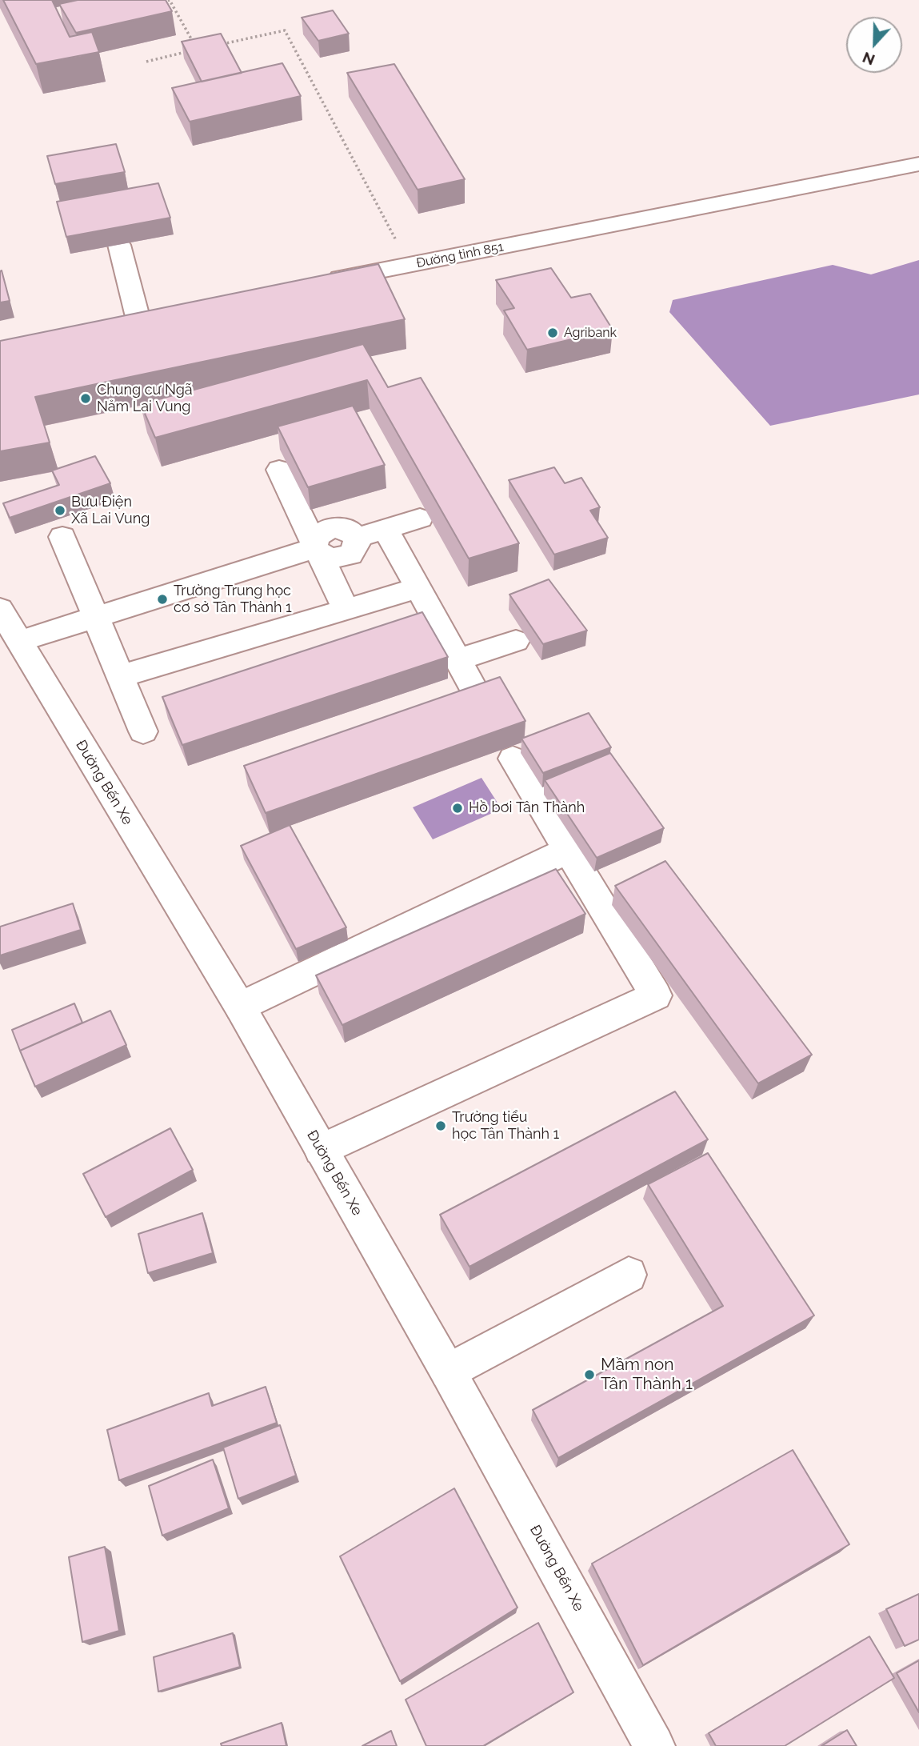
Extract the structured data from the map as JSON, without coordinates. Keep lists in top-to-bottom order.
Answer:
{
  "streets": {
    "street": ["Đường tỉnh 851", "Đường Bến Xe"]
  },
  "places": [
    "Agribank",
    "Chung cư Ngã Năm Lai Vung",
    "Bưu Điện Xã Lai Vung",
    "Trường Trung học cơ sở Tân Thành 1",
    "Hồ bơi Tân Thành",
    "Trường tiểu học Tân Thành 1",
    "Mầm non Tân Thành 1"
  ],
  "north": "bottom"
}
